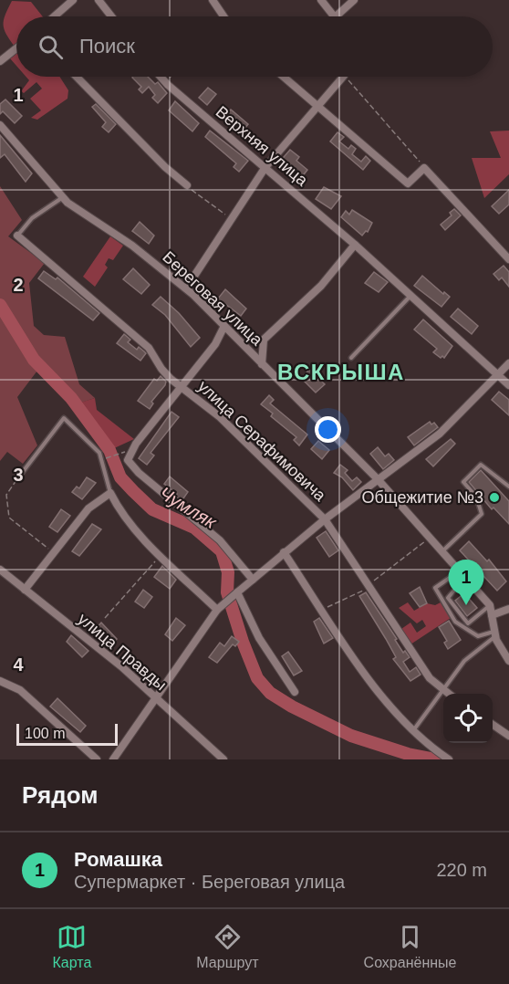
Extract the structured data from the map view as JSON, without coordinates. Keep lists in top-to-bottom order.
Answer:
{
  "streets": {
    "street": [
      "Верхняя улица",
      "Береговая улица",
      "улица Серафимовича",
      "улица Правды"
    ]
  },
  "districts": ["ВСКРЫША"],
  "water": ["Чумляк"],
  "places": ["Общежитие №3"],
  "scale_bar": "100 m",
  "page": {
    "search": "Поиск",
    "pins": "1",
    "scale": "100 m",
    "heading": "Рядом",
    "list": [
      {
        "mark": "1",
        "name": "Ромашка",
        "note": "Супермаркет · Береговая улица",
        "value": "220 m"
      }
    ],
    "nav": ["Карта", "Маршрут", "Сохранённые"]
  },
  "grid": {
    "rows": [
      "1",
      "2",
      "3",
      "4"
    ]
  }
}
